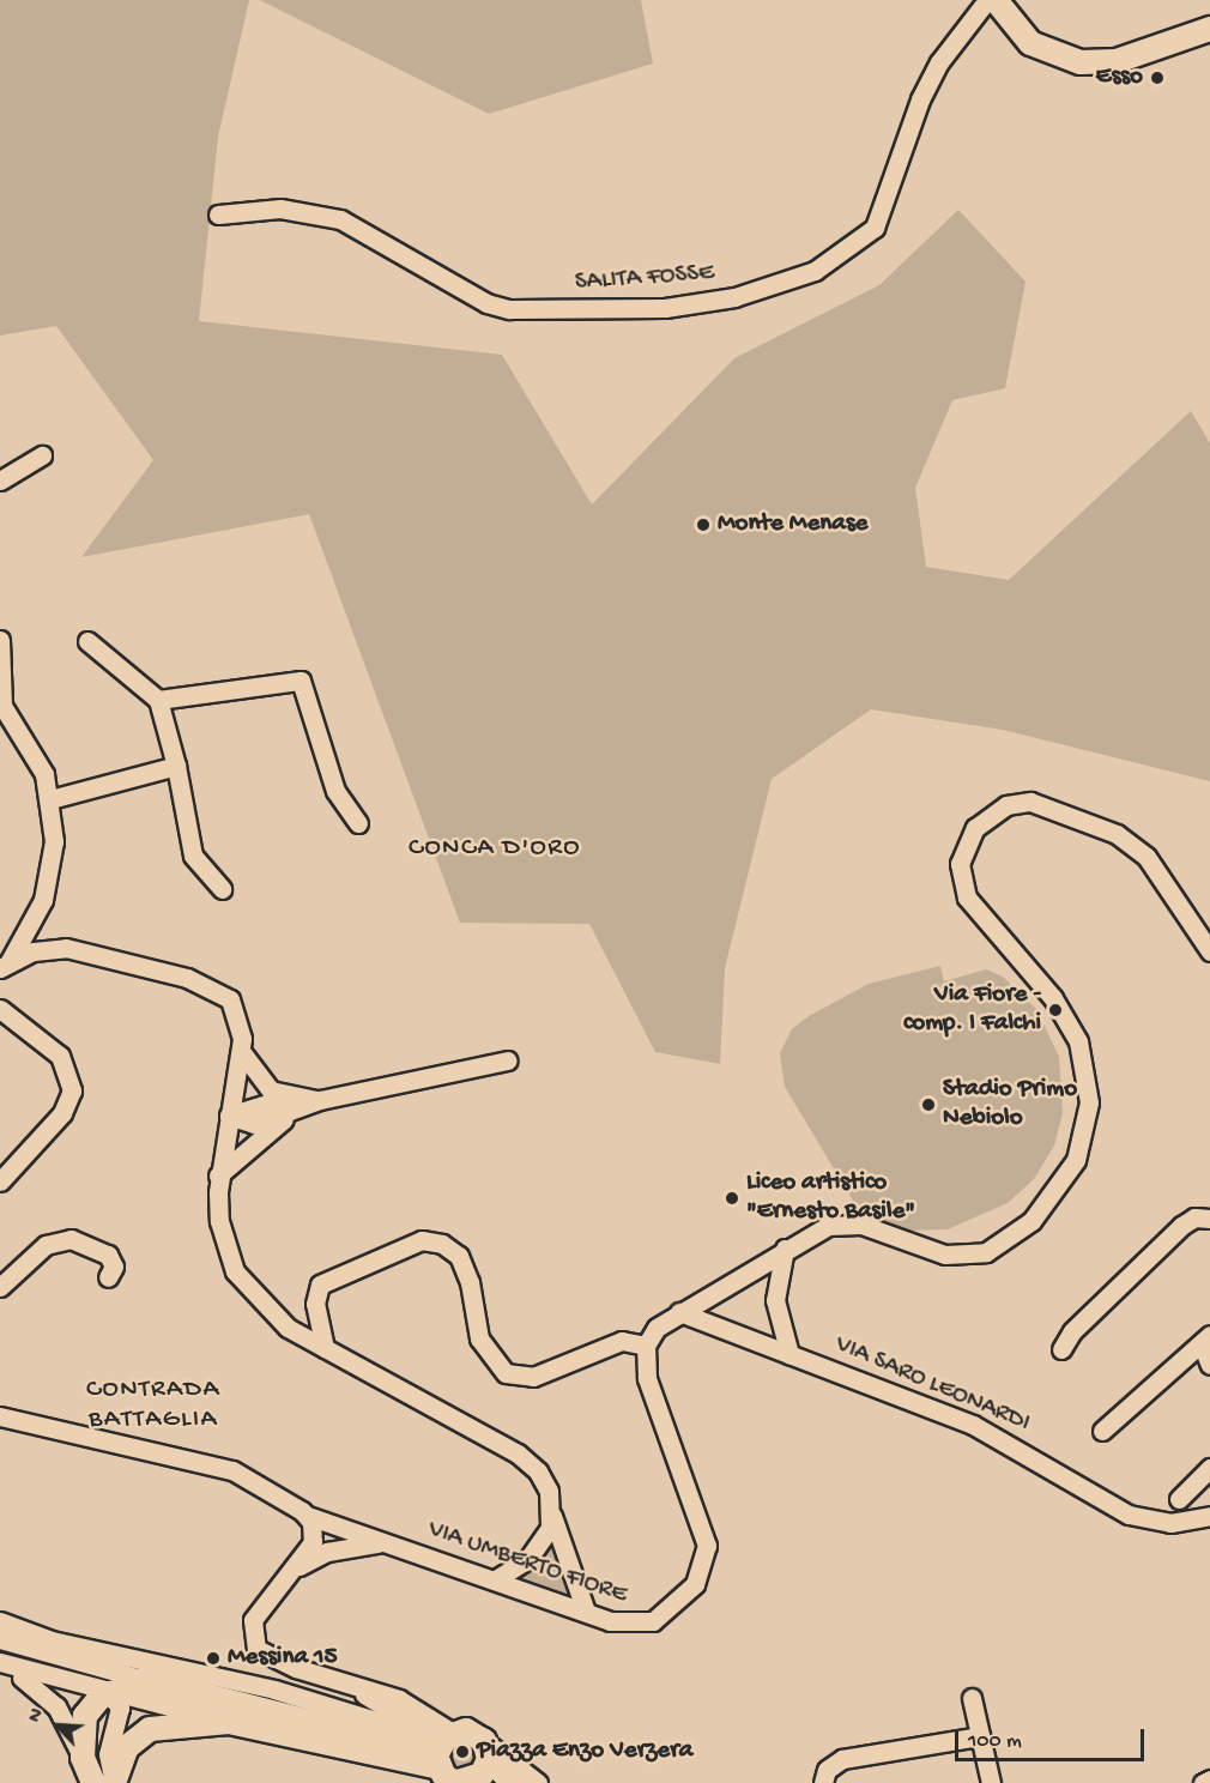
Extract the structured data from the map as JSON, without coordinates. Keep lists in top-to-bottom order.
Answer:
{
  "streets": {
    "street": ["SALITA FOSSE", "VIA SARO LEONARDI", "VIA UMBERTO FIORE"]
  },
  "districts": ["CONCA D'ORO", "CONTRADA BATTAGLIA"],
  "places": [
    "Esso",
    "Monte Menase",
    "Via Fiore - comp. I Falchi",
    "Stadio Primo Nebiolo",
    "Liceo artistico \"Ernesto Basile\"",
    "Messina 15",
    "Piazza Enzo Verzera"
  ],
  "scale_bar": "100 m",
  "north": "top left"
}
